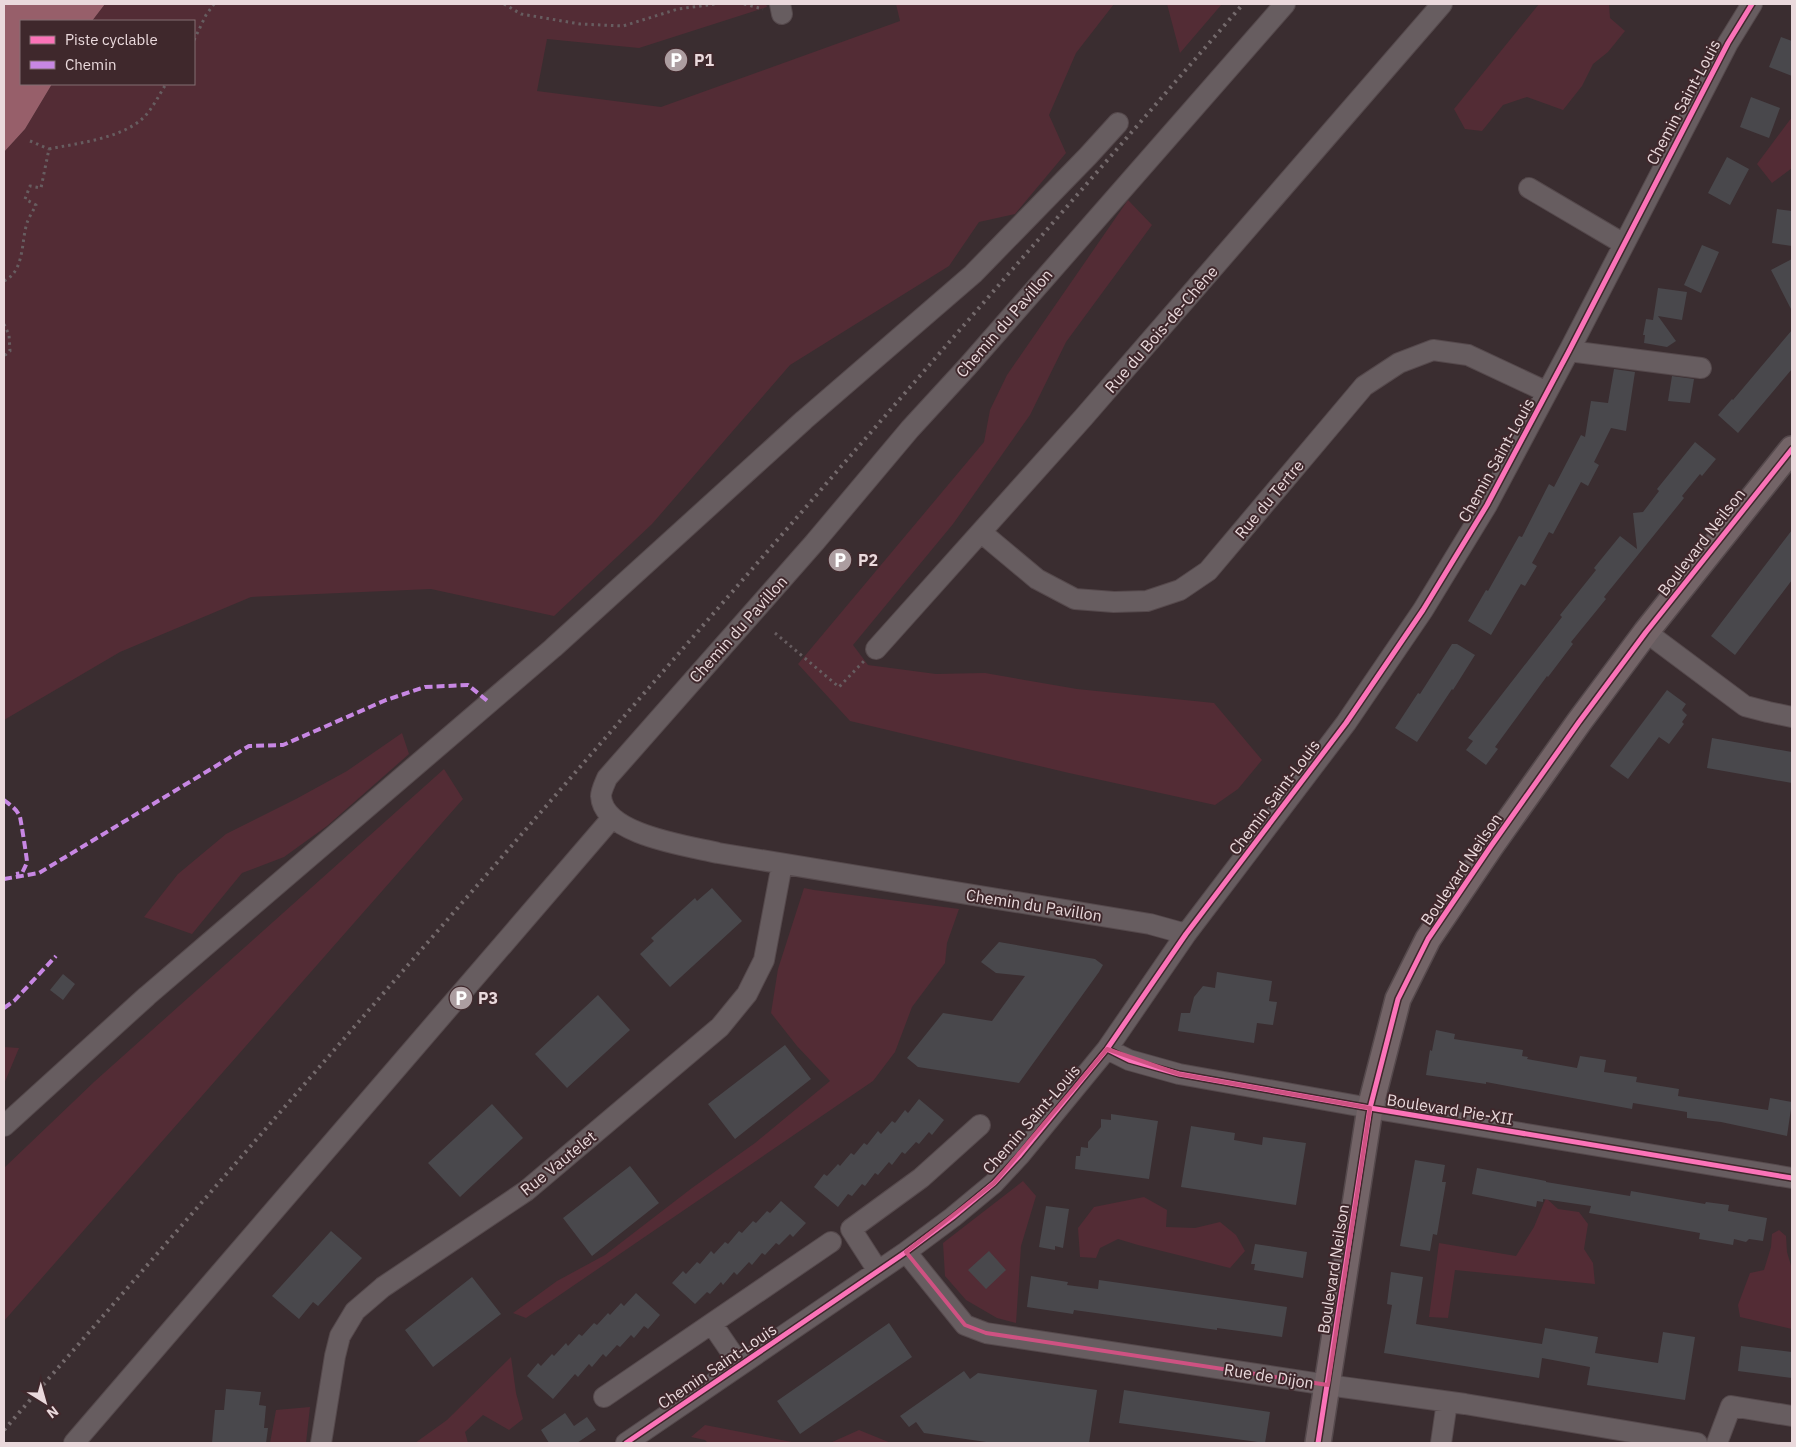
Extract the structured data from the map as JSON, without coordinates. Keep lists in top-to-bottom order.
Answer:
{
  "streets": {
    "main road": ["Boulevard Neilson"],
    "street": [
      "Chemin Saint-Louis",
      "Chemin du Pavillon",
      "Rue du Bois-de-Chêne",
      "Rue du Tertre",
      "Boulevard Pie-XII",
      "Rue Vautelet",
      "Rue de Dijon"
    ]
  },
  "crossings": [
    ["Chemin Saint-Louis", "Chemin du Pavillon"],
    ["Chemin Saint-Louis", "Rue du Tertre"],
    ["Chemin Saint-Louis", "Boulevard Pie-XII"],
    ["Chemin Saint-Louis", "Rue de Dijon"],
    ["Chemin du Pavillon", "Rue Vautelet"],
    ["Rue du Bois-de-Chêne", "Rue du Tertre"],
    ["Boulevard Neilson", "Boulevard Pie-XII"],
    ["Boulevard Neilson", "Rue de Dijon"]
  ],
  "places": {
    "parking": ["P1", "P2", "P3"]
  },
  "legend": ["Piste cyclable", "Chemin"],
  "north": "bottom right"
}
